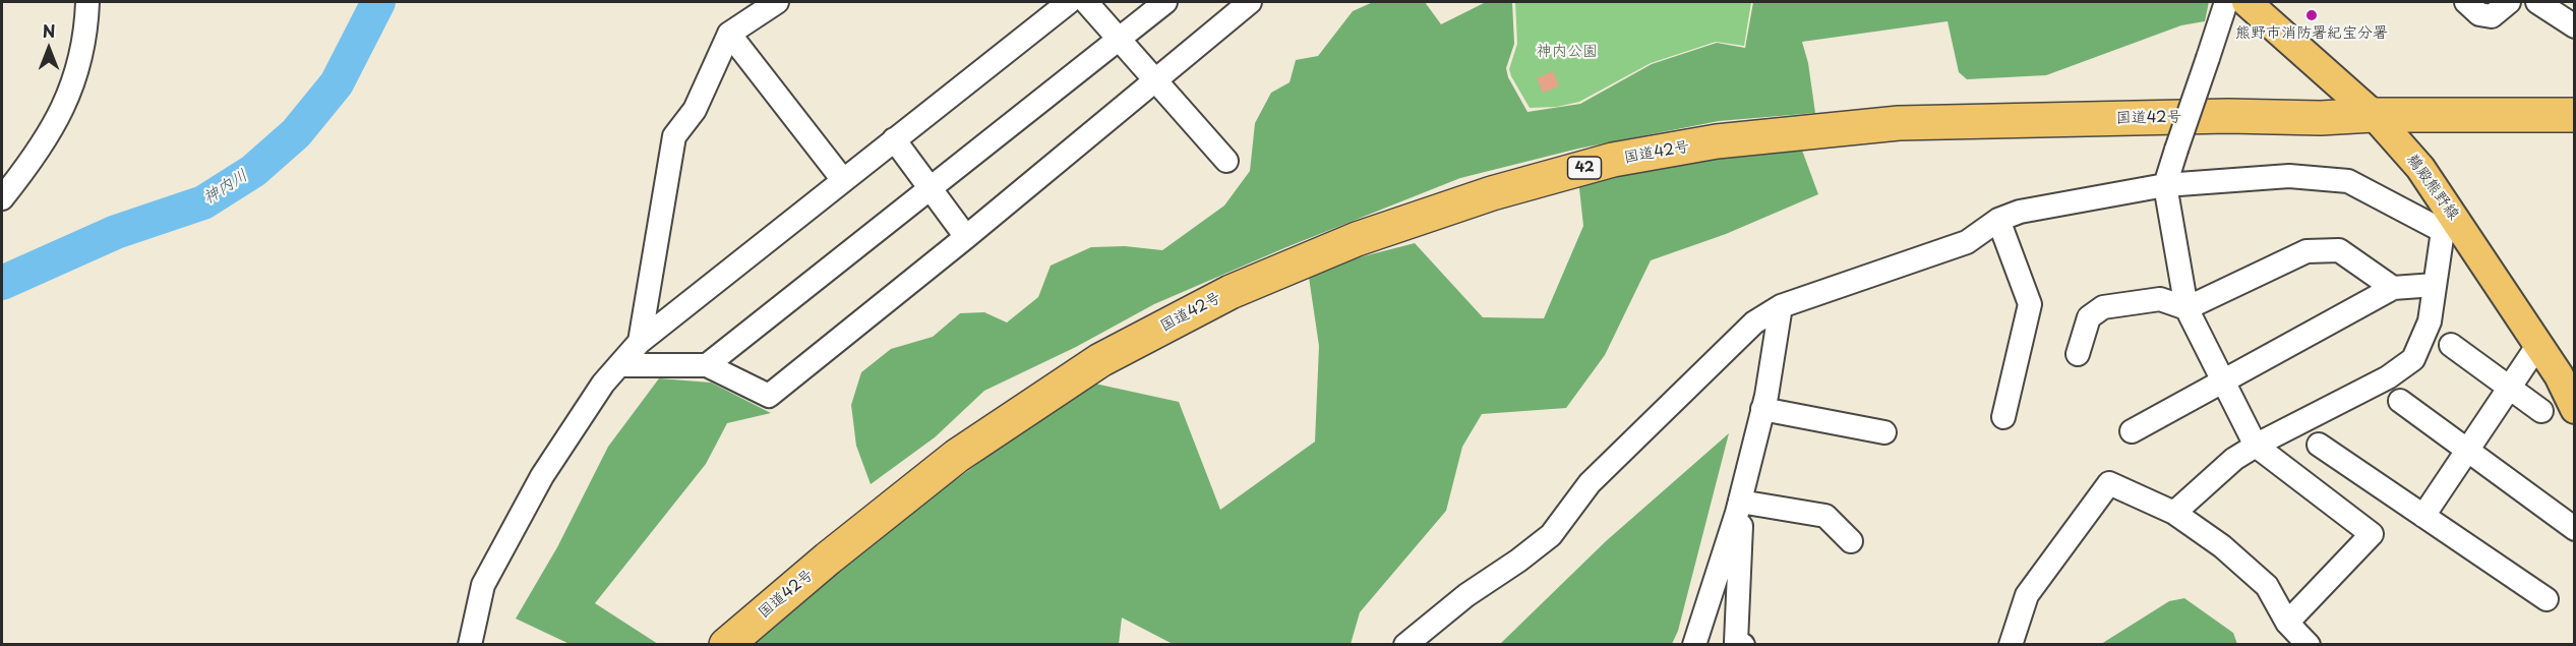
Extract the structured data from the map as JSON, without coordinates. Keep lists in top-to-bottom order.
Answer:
{
  "streets": {
    "highway": ["国道42号", "42"],
    "main road": ["鵜殿熊野線"]
  },
  "crossings": [
    ["国道42号", "鵜殿熊野線"]
  ],
  "water": ["神内川"],
  "parks": ["神内公園"],
  "places": ["熊野市消防署紀宝分署"],
  "north": "top"
}
